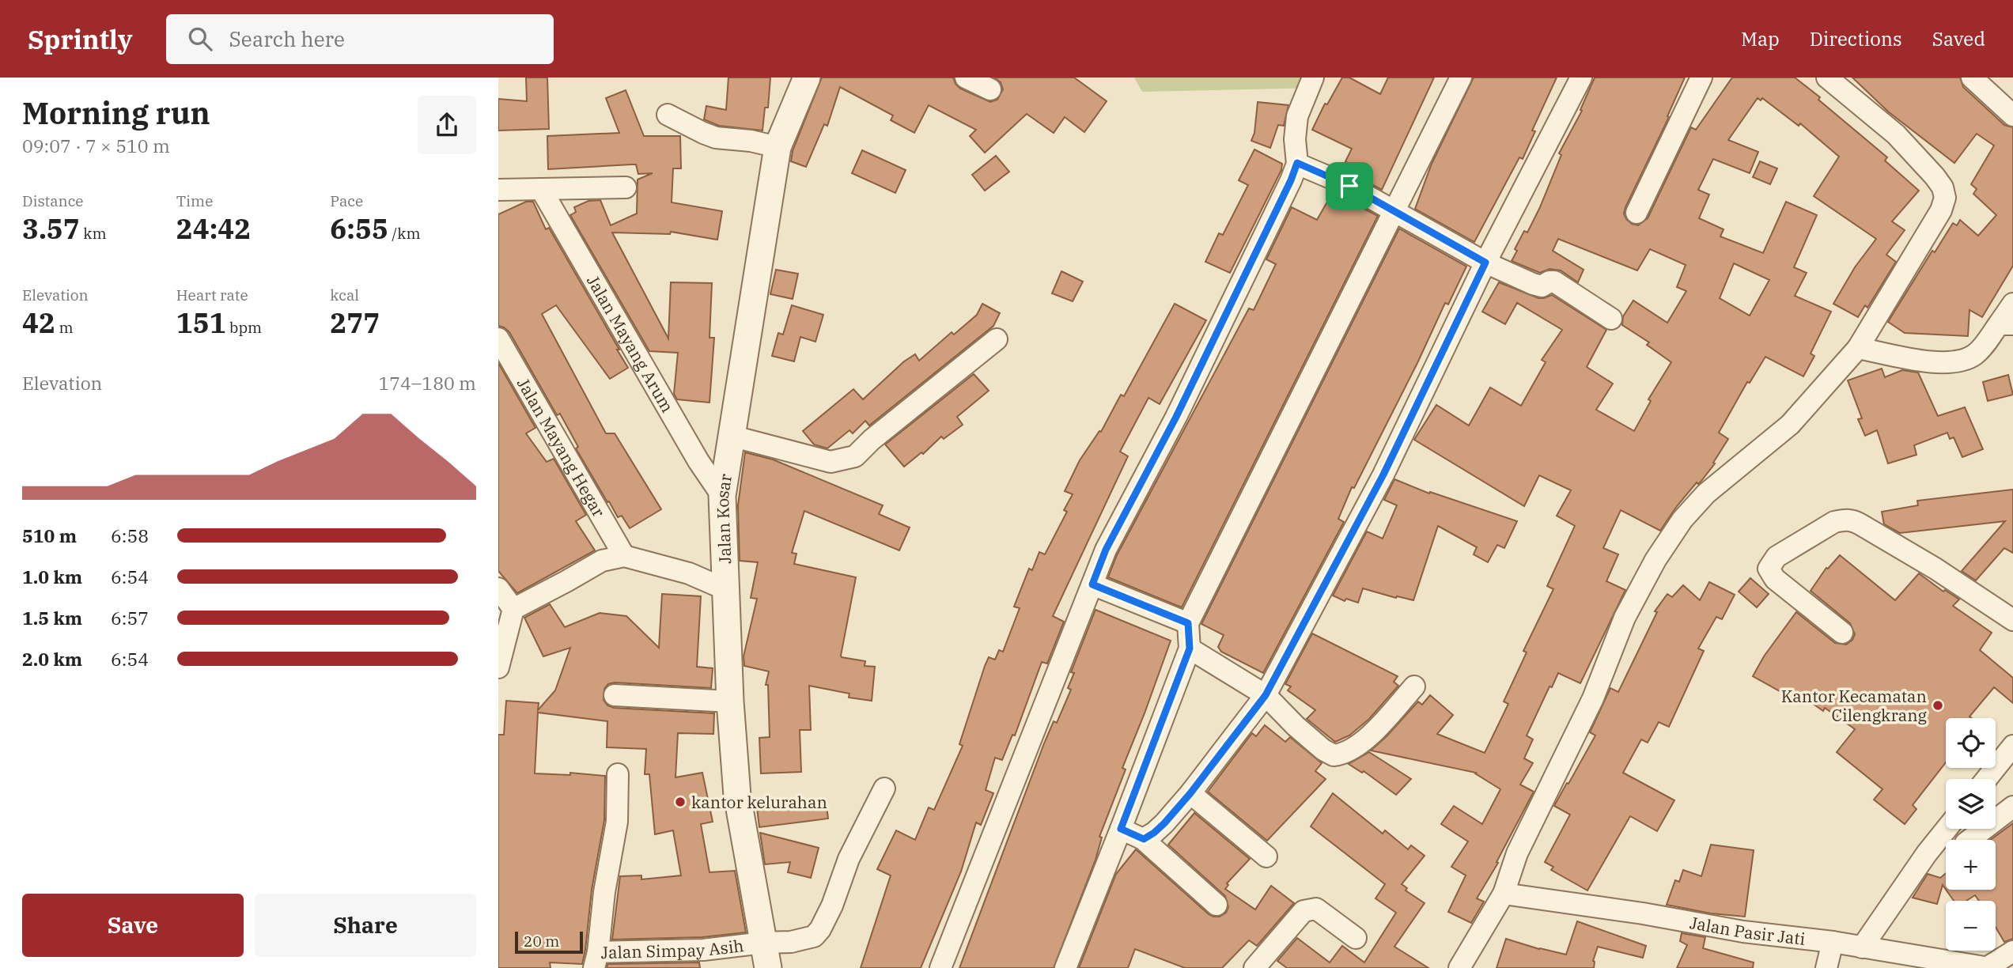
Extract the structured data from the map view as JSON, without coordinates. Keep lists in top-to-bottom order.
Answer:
{
  "streets": {
    "street": [
      "Jalan Mayang Arum",
      "Jalan Mayang Hegar",
      "Jalan Kosar",
      "Jalan Pasir Jati",
      "Jalan Simpay Asih"
    ]
  },
  "crossings": [
    ["Jalan Mayang Arum", "Jalan Kosar"],
    ["Jalan Kosar", "Jalan Simpay Asih"]
  ],
  "places": ["Kantor Kecamatan Cilengkrang", "kantor kelurahan"],
  "scale_bar": "20 m",
  "page": {
    "header": "Sprintly",
    "search": "Search here",
    "nav": ["Map", "Directions", "Saved"],
    "heading": ["Morning run", "09:07 · 7 × 510 m"],
    "stats": [
      ["Distance", "3.57 km"],
      ["Time", "24:42"],
      ["Pace", "6:55 /km"],
      ["Elevation", "42 m"],
      ["Heart rate", "151 bpm"],
      ["kcal", "277"]
    ],
    "chart": ["Elevation", "174–180 m"],
    "list": [
      {
        "name": "510 m",
        "note": "6:58"
      },
      {
        "name": "1.0 km",
        "note": "6:54"
      },
      {
        "name": "1.5 km",
        "note": "6:57"
      },
      {
        "name": "2.0 km",
        "note": "6:54"
      }
    ],
    "map_buttons": ["+", "−"],
    "buttons": ["Save", "Share"],
    "scale": "20 m"
  }
}
